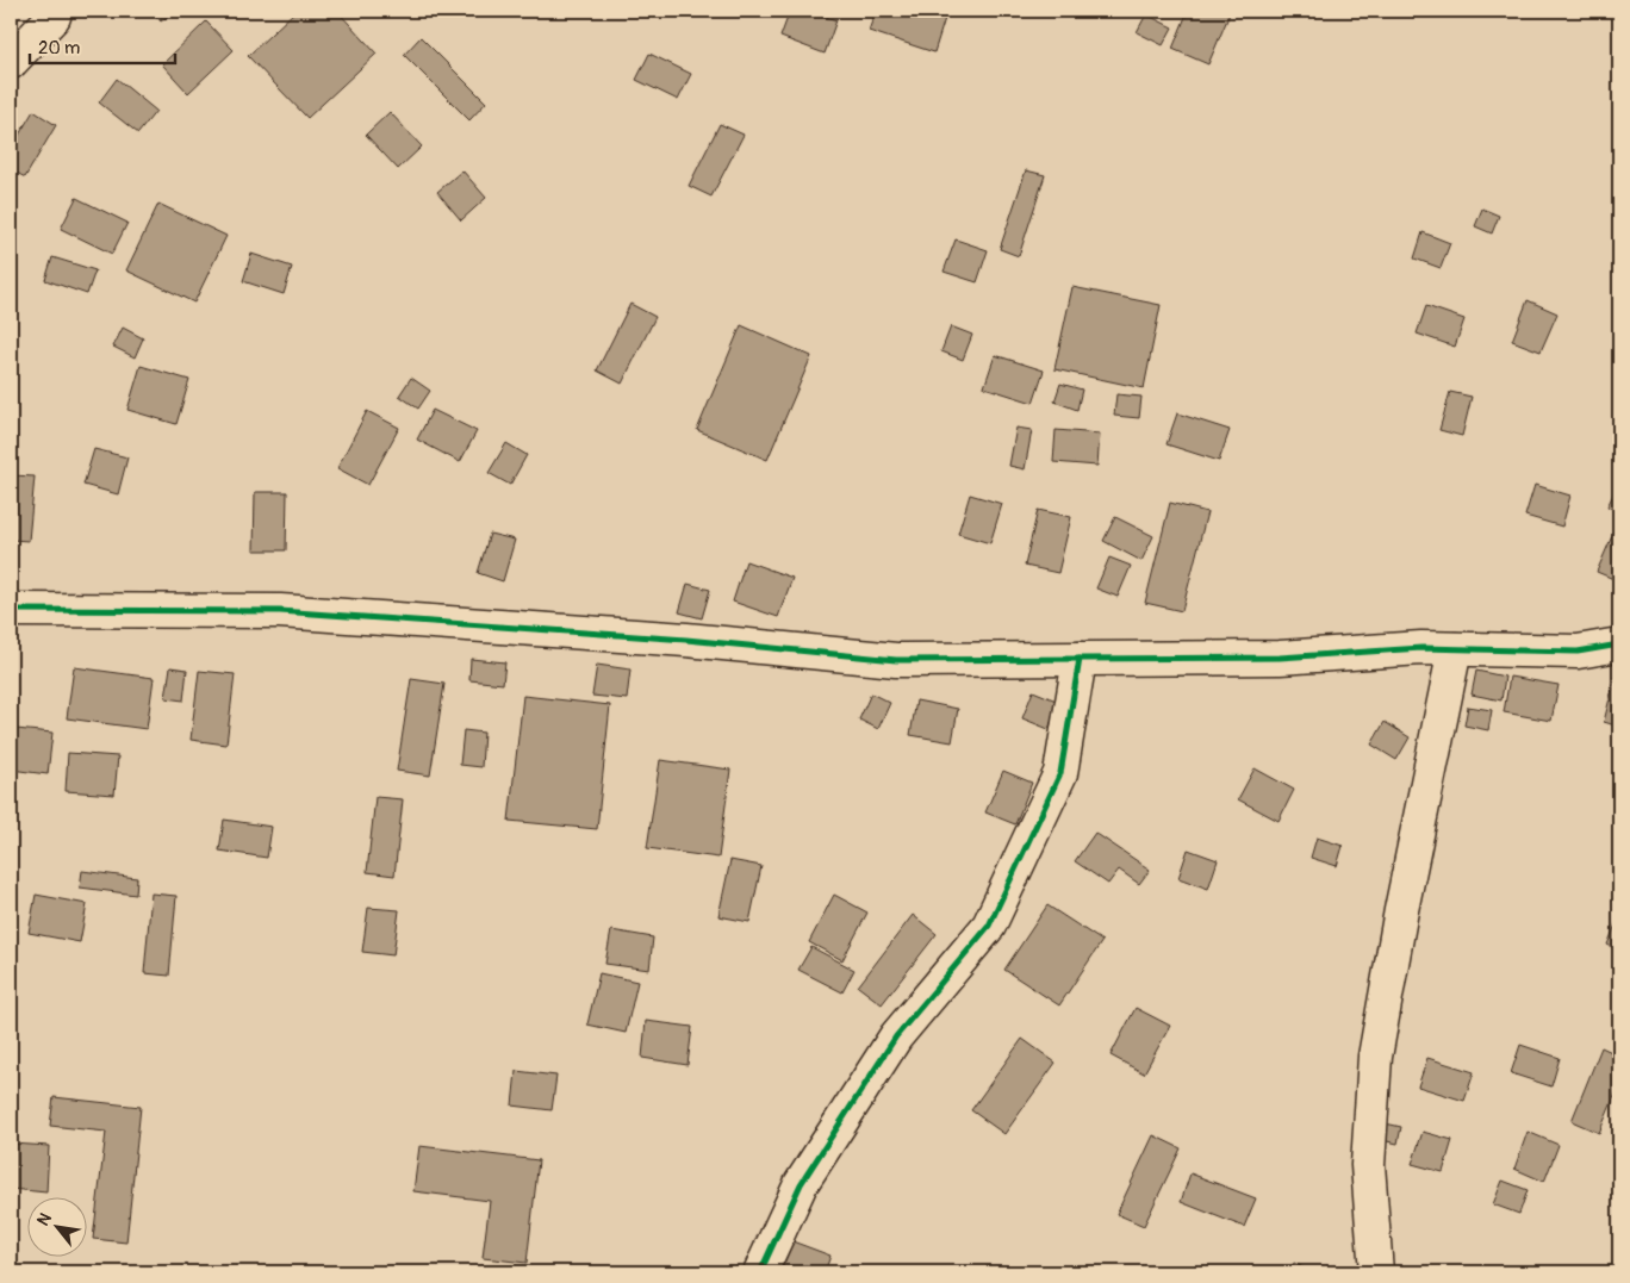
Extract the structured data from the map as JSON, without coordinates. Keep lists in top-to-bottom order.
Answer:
{
  "scale_bar": "20 m",
  "north": "top left"
}
